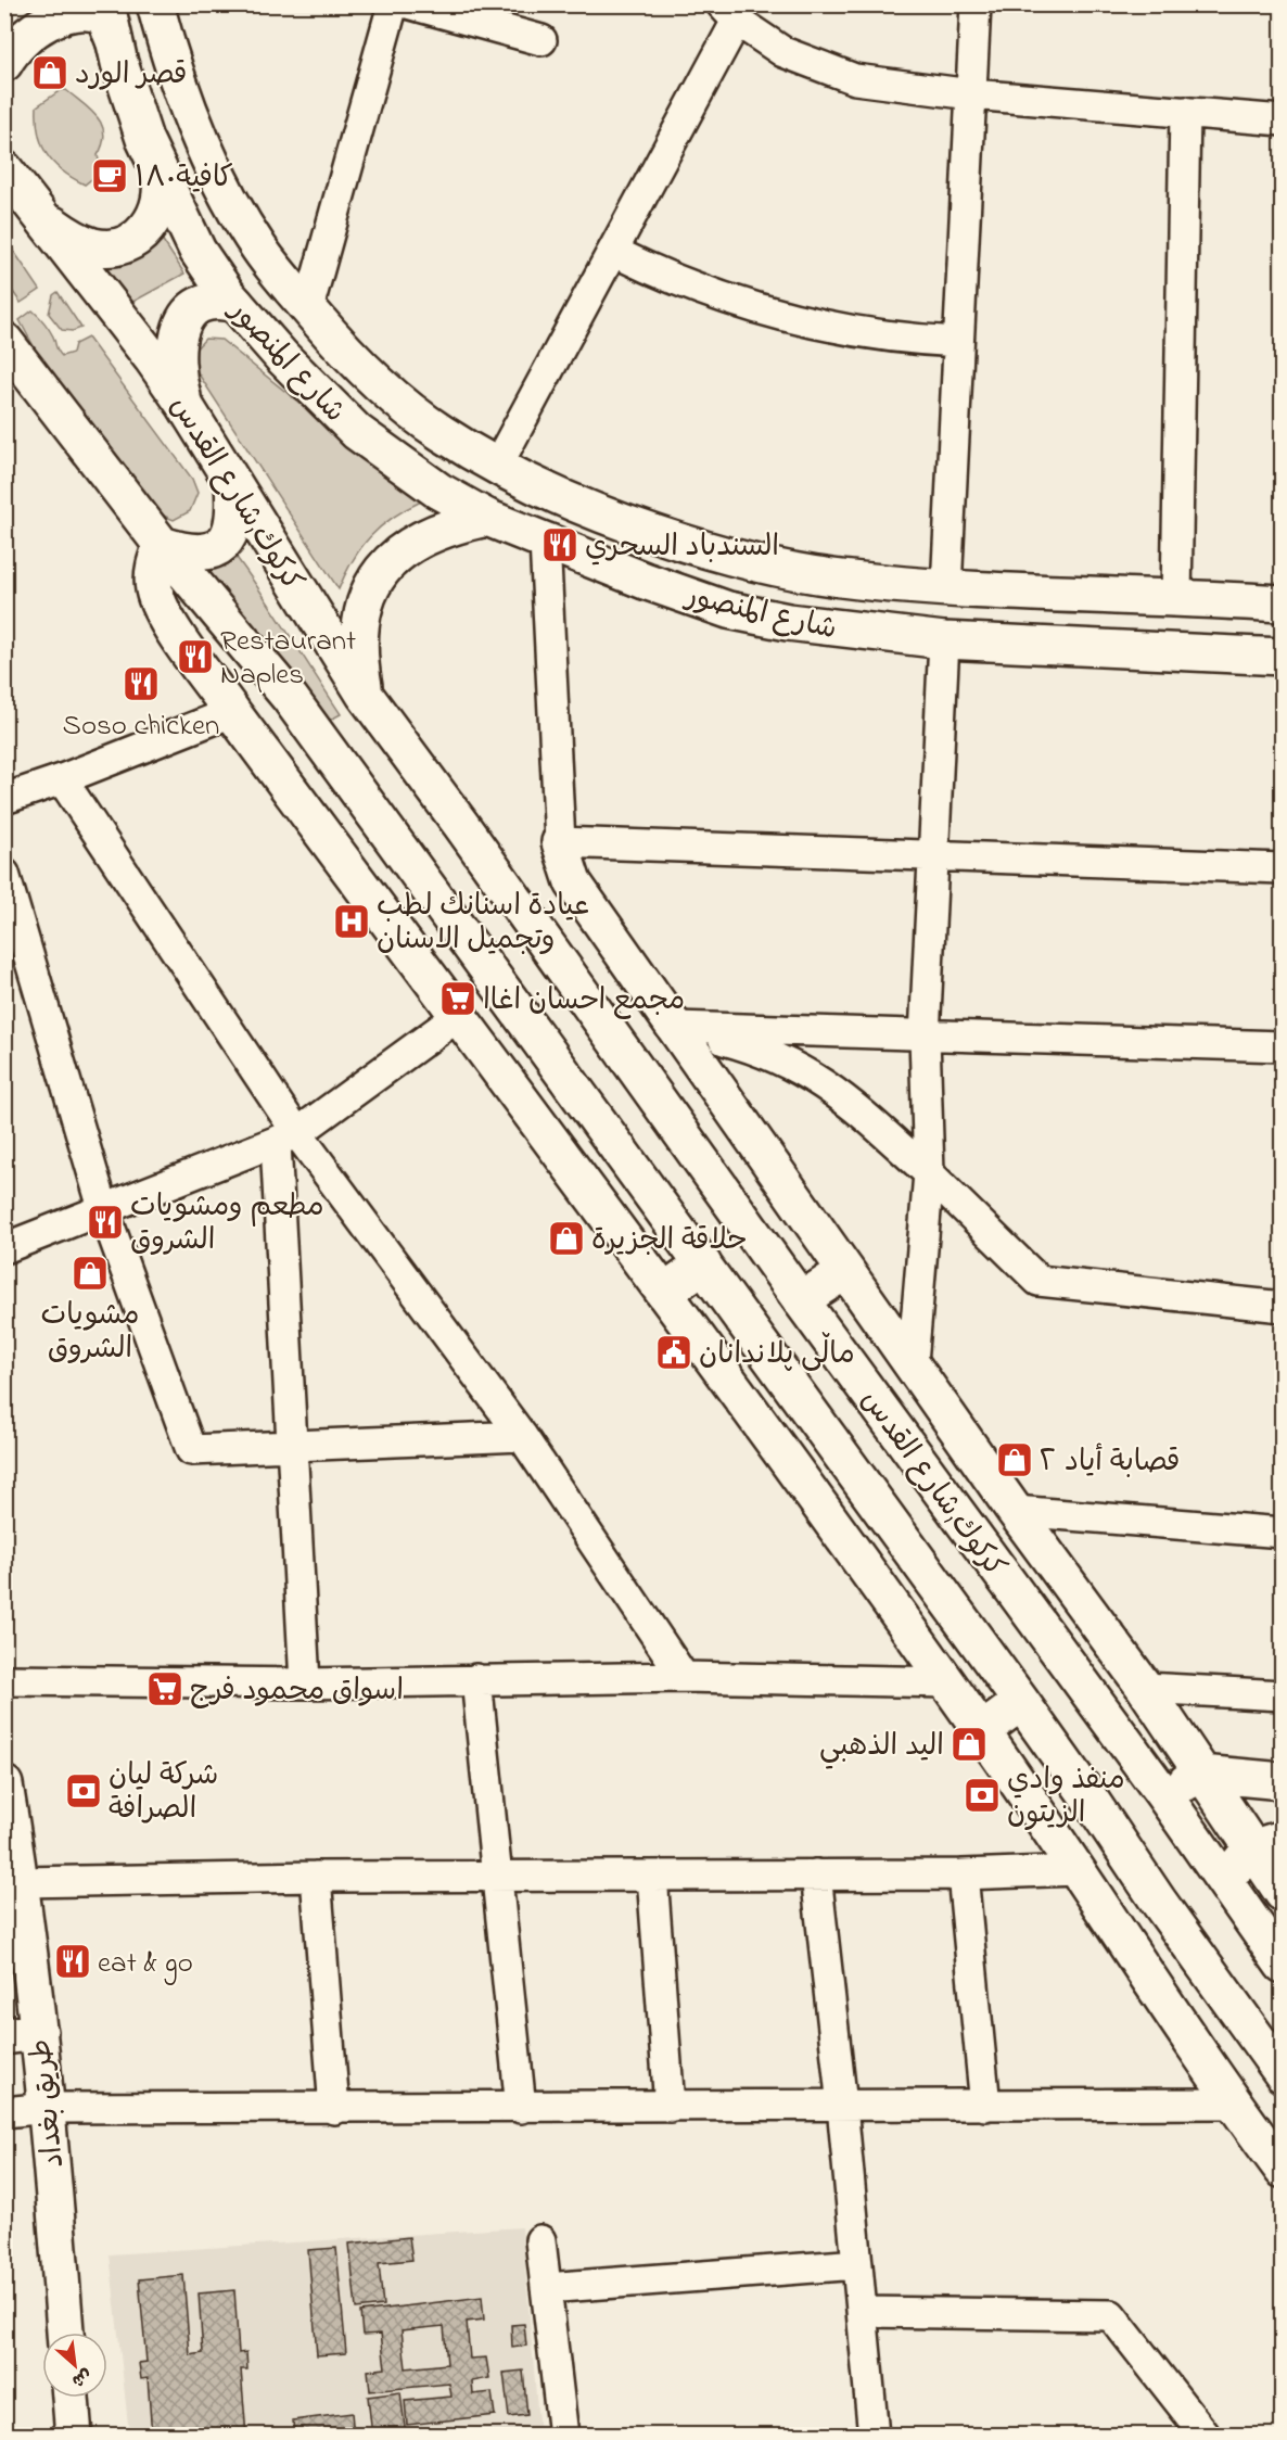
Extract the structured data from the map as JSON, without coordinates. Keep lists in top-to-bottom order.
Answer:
{
  "streets": {
    "street": ["شارع المنصور", "كركوك,شارع القدس", "طريق بغداد"]
  },
  "places": {
    "shop": [
      "قصر الورد",
      "حلاقة الجزيرة",
      "مشويات الشروق",
      "قصابة أياد ٢",
      "اليد الذهبي"
    ],
    "cafe": ["كافية١٨٠"],
    "restaurant": [
      "السندباد السحري",
      "Restaurant Naples",
      "Soso chicken",
      "مطعم ومشويات الشروق",
      "eat & go"
    ],
    "hospital": ["عيادة اسنانك لطب وتجميل الاسنان"],
    "supermarket": ["مجمع احسان اغاا", "اسواق محمود فرج"],
    "public building": ["ماڵی پلاندانان"],
    "bank": ["شركة ليان الصرافة", "منفذ وادي الزيتون"]
  },
  "north": "bottom right"
}
